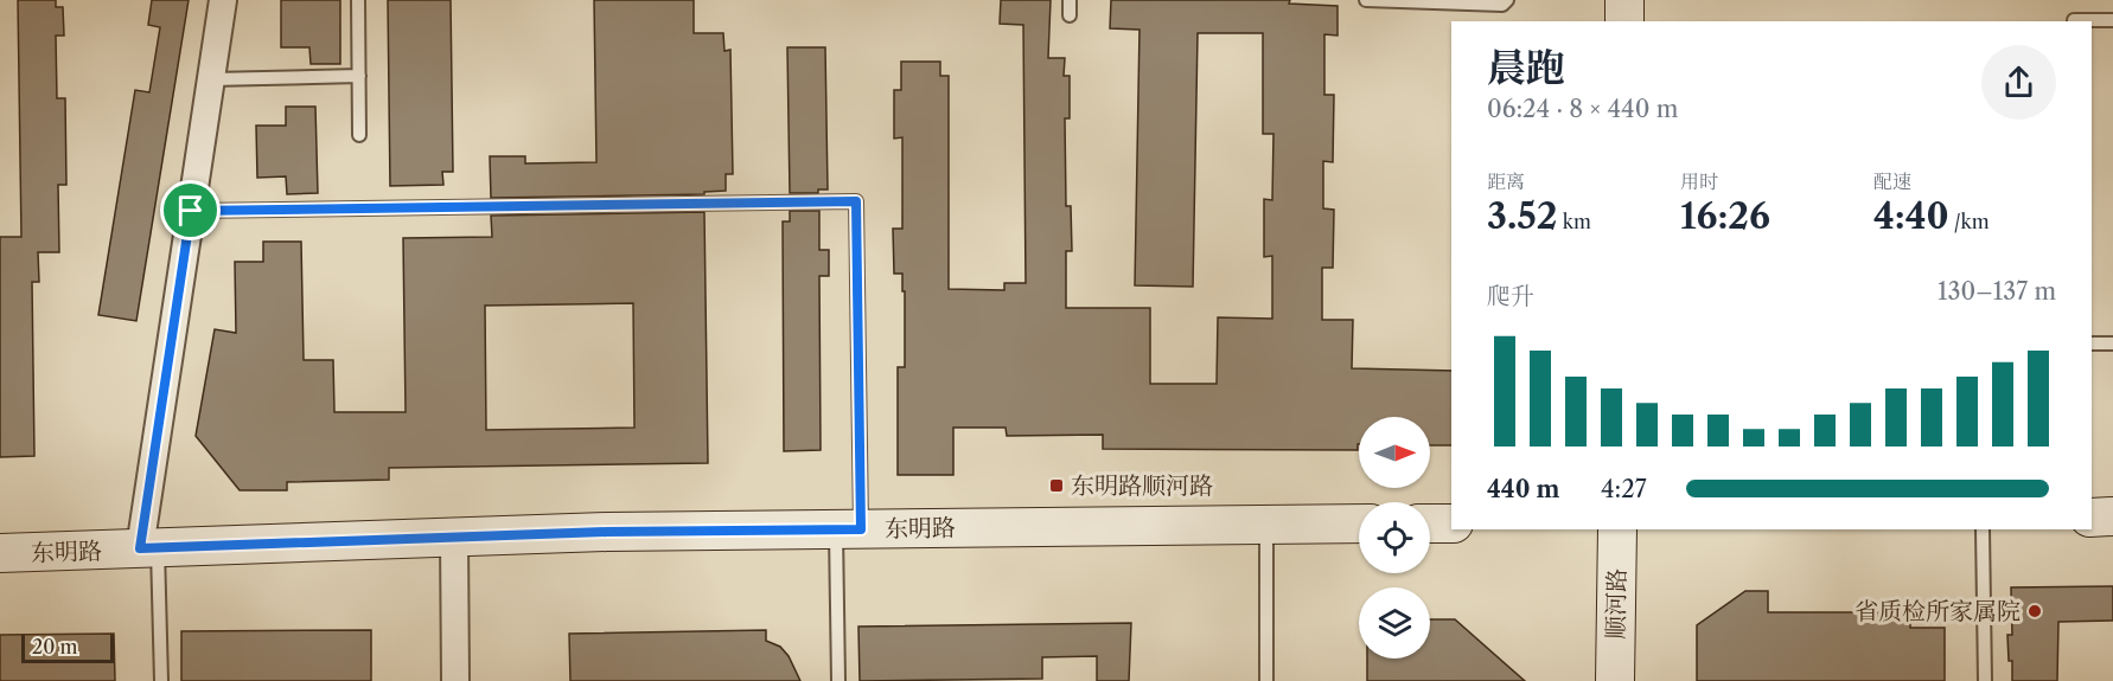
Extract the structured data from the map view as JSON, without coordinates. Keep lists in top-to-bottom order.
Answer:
{
  "streets": {
    "street": ["东明路", "顺河路"]
  },
  "places": {
    "transit": ["东明路顺河路"],
    "other": ["省质检所家属院"]
  },
  "scale_bar": "20 m",
  "north": "right",
  "page": {
    "heading": ["晨跑", "06:24 · 8 × 440 m"],
    "stats": [
      ["距离", "3.52 km"],
      ["用时", "16:26"],
      ["配速", "4:40 /km"]
    ],
    "chart": ["爬升", "130–137 m"],
    "list": [
      {
        "name": "440 m",
        "note": "4:27"
      }
    ],
    "scale": "20 m"
  }
}
